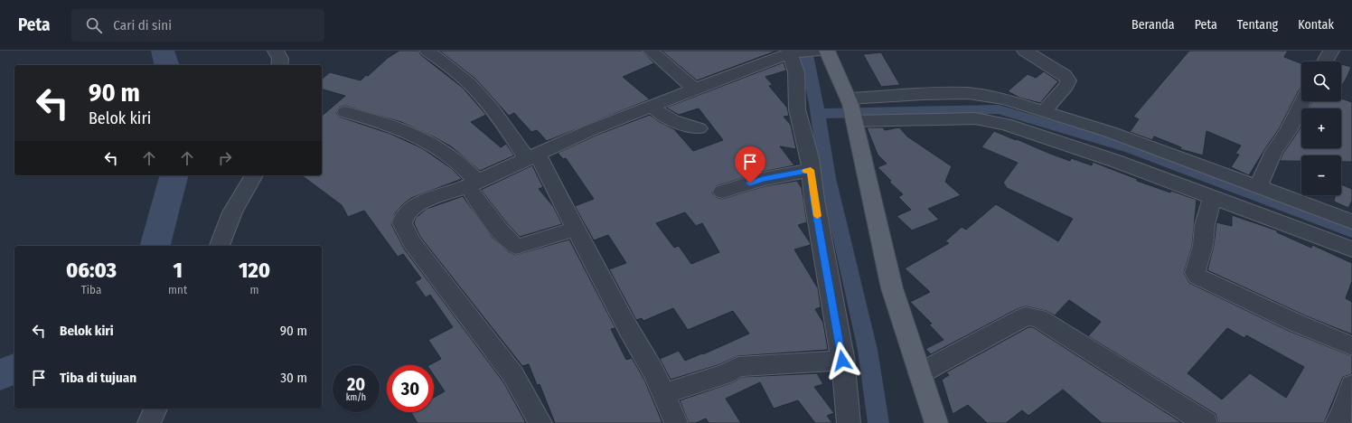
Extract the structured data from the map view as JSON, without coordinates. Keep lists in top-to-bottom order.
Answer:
{
  "page": {
    "header": "Peta",
    "search": "Cari di sini",
    "nav": [
      "Beranda",
      "Peta",
      "Tentang",
      "Kontak"
    ],
    "map_buttons": ["+", "−"],
    "turn": ["90 m", "Belok kiri"],
    "eta": [
      "06:03",
      "Tiba",
      "1",
      "mnt",
      "120",
      "m"
    ],
    "list": [
      {
        "name": "Belok kiri",
        "value": "90 m"
      },
      {
        "name": "Tiba di tujuan",
        "value": "30 m"
      }
    ],
    "speed": "20 km/h",
    "limit": "30"
  }
}
